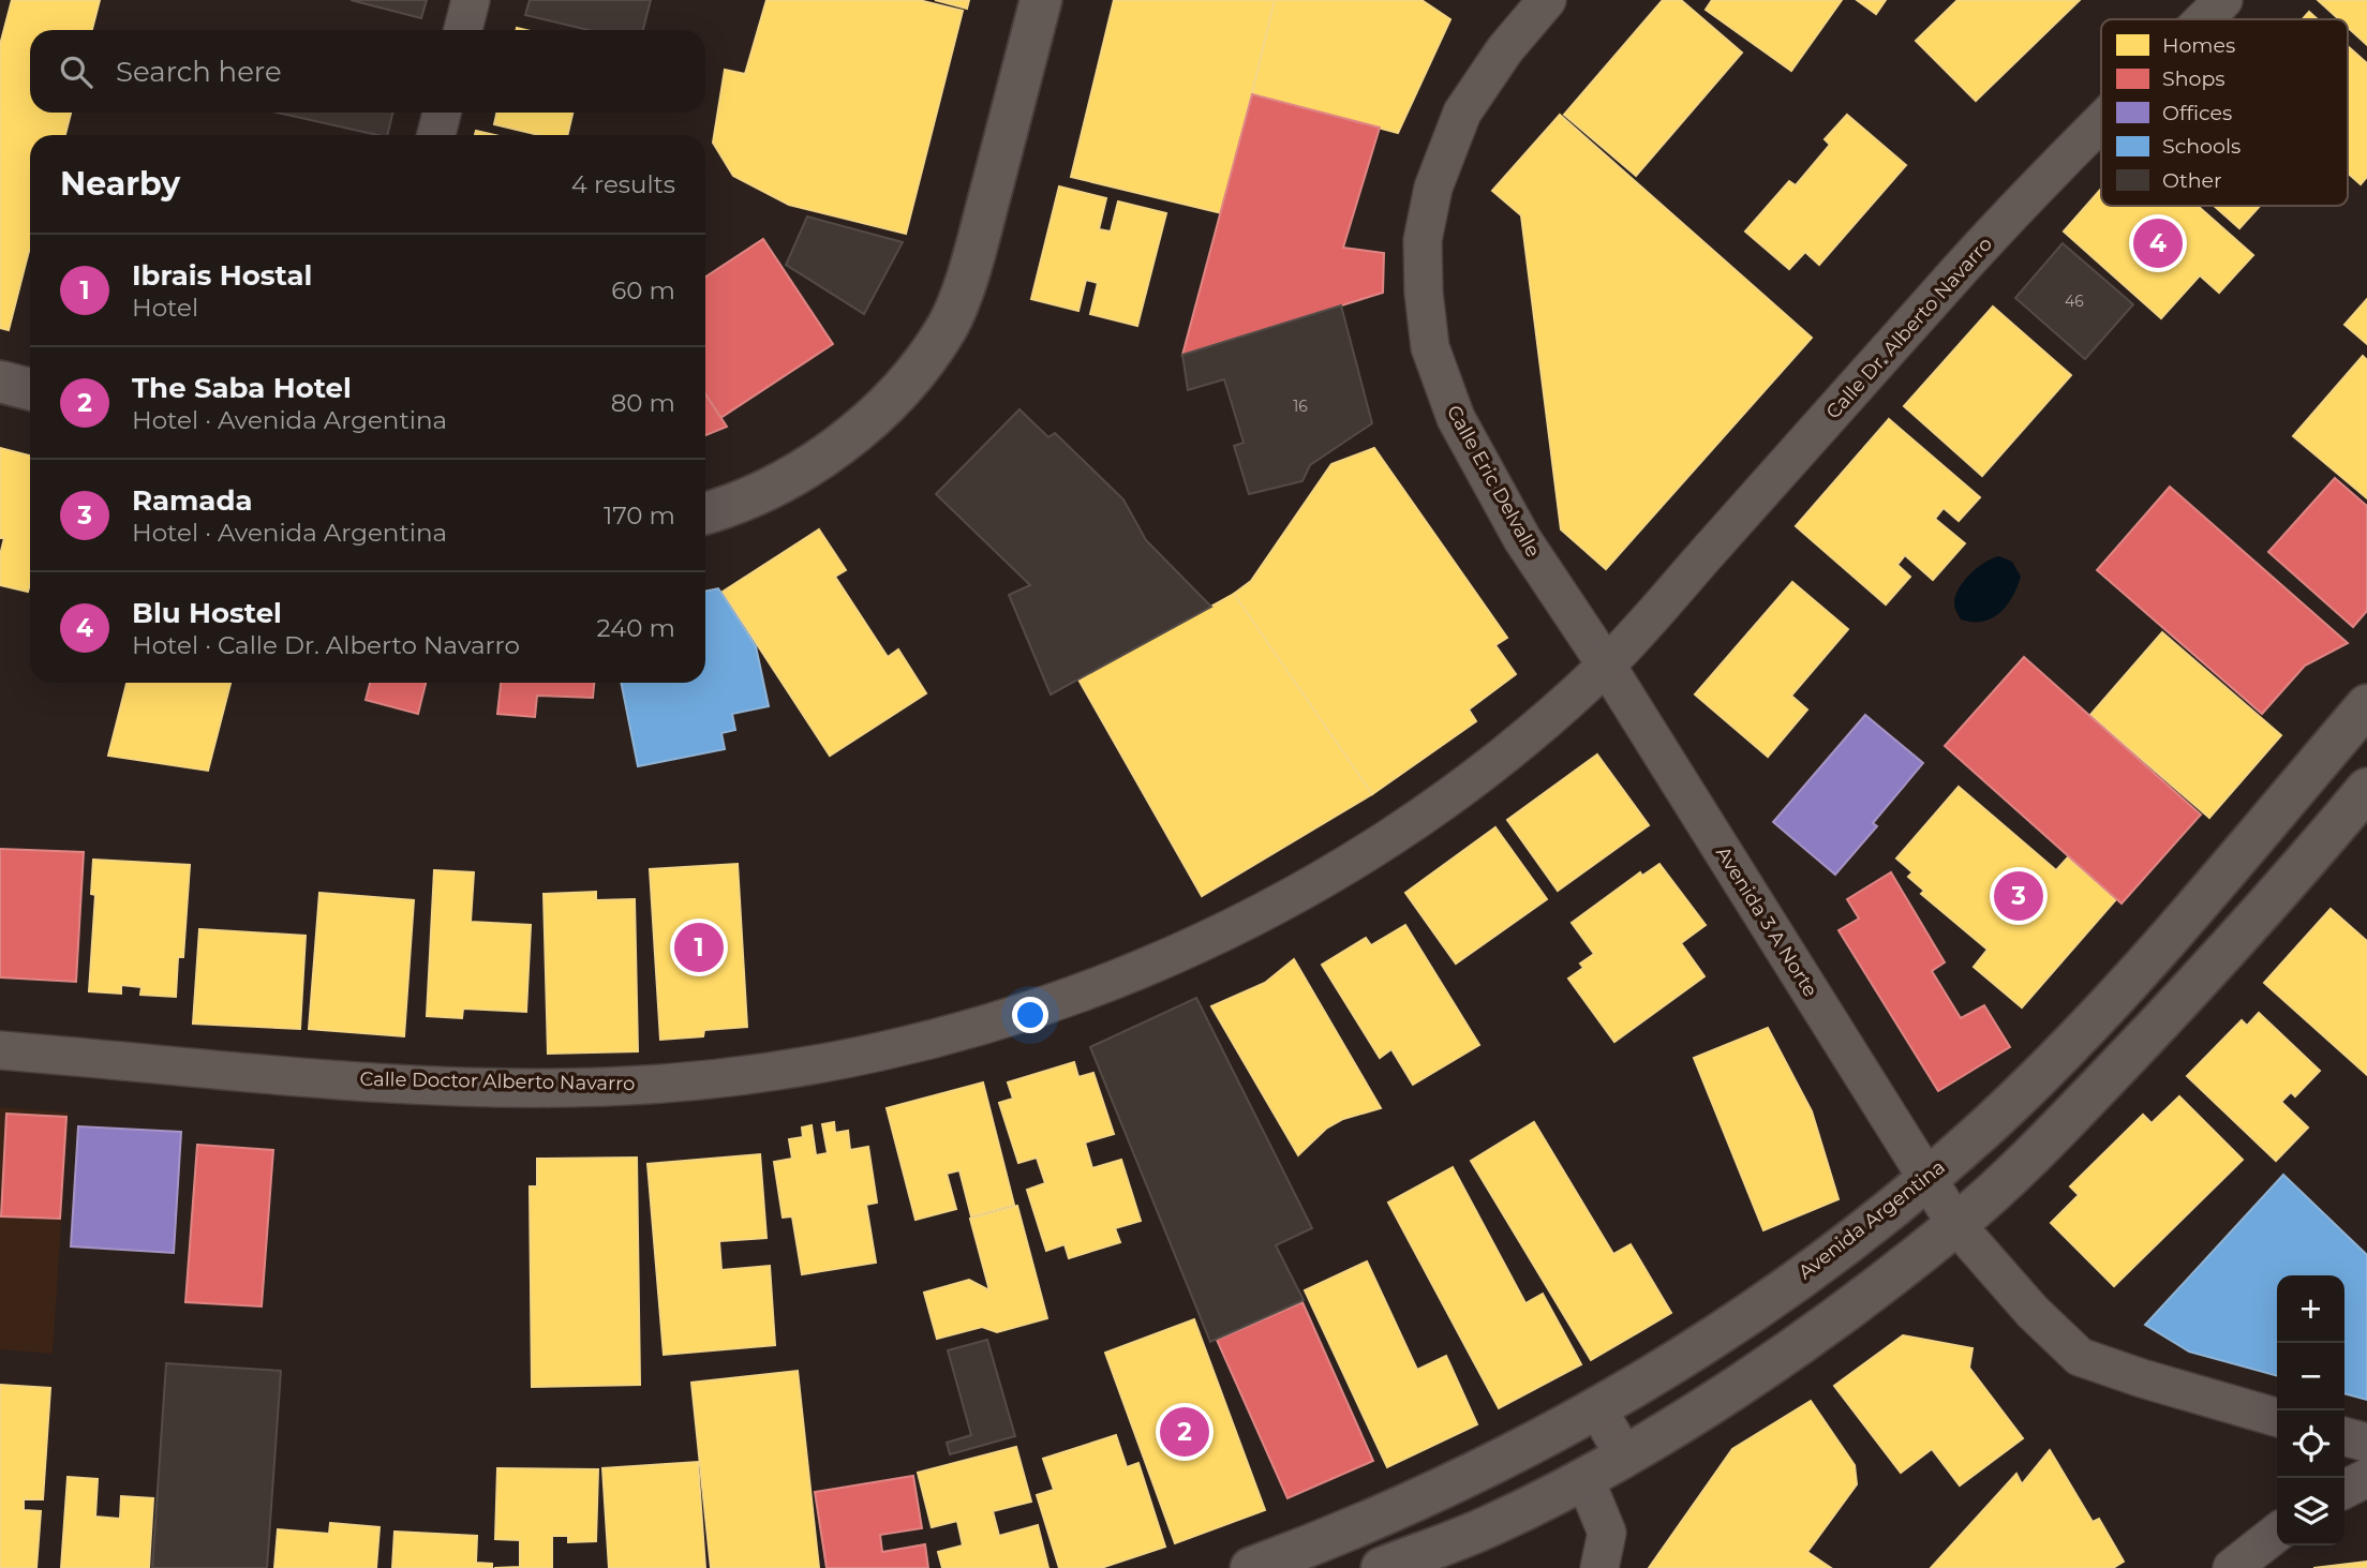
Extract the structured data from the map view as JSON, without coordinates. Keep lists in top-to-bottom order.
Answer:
{
  "streets": {
    "street": [
      "Calle Dr. Alberto Navarro",
      "Calle Eric Delvalle",
      "Avenida 3 A Norte",
      "Calle Doctor Alberto Navarro",
      "Avenida Argentina"
    ]
  },
  "crossings": [
    ["Calle Dr. Alberto Navarro", "Calle Eric Delvalle"],
    ["Calle Dr. Alberto Navarro", "Avenida 3 A Norte"],
    ["Calle Dr. Alberto Navarro", "Calle Doctor Alberto Navarro"],
    ["Calle Eric Delvalle", "Avenida 3 A Norte"],
    ["Calle Eric Delvalle", "Calle Doctor Alberto Navarro"],
    ["Avenida 3 A Norte", "Calle Doctor Alberto Navarro"],
    ["Avenida 3 A Norte", "Avenida Argentina"]
  ],
  "house_numbers": ["46", "16"],
  "legend": [
    "Homes",
    "Shops",
    "Offices",
    "Schools",
    "Other"
  ],
  "page": {
    "search": "Search here",
    "heading": ["Nearby", "4 results"],
    "pins": [
      "4",
      "3",
      "1",
      "2"
    ],
    "list": [
      {
        "mark": "1",
        "name": "Ibrais Hostal",
        "note": "Hotel",
        "value": "60 m"
      },
      {
        "mark": "2",
        "name": "The Saba Hotel",
        "note": "Hotel · Avenida Argentina",
        "value": "80 m"
      },
      {
        "mark": "3",
        "name": "Ramada",
        "note": "Hotel · Avenida Argentina",
        "value": "170 m"
      },
      {
        "mark": "4",
        "name": "Blu Hostel",
        "note": "Hotel · Calle Dr. Alberto Navarro",
        "value": "240 m"
      }
    ],
    "map_buttons": ["+", "−"]
  }
}
